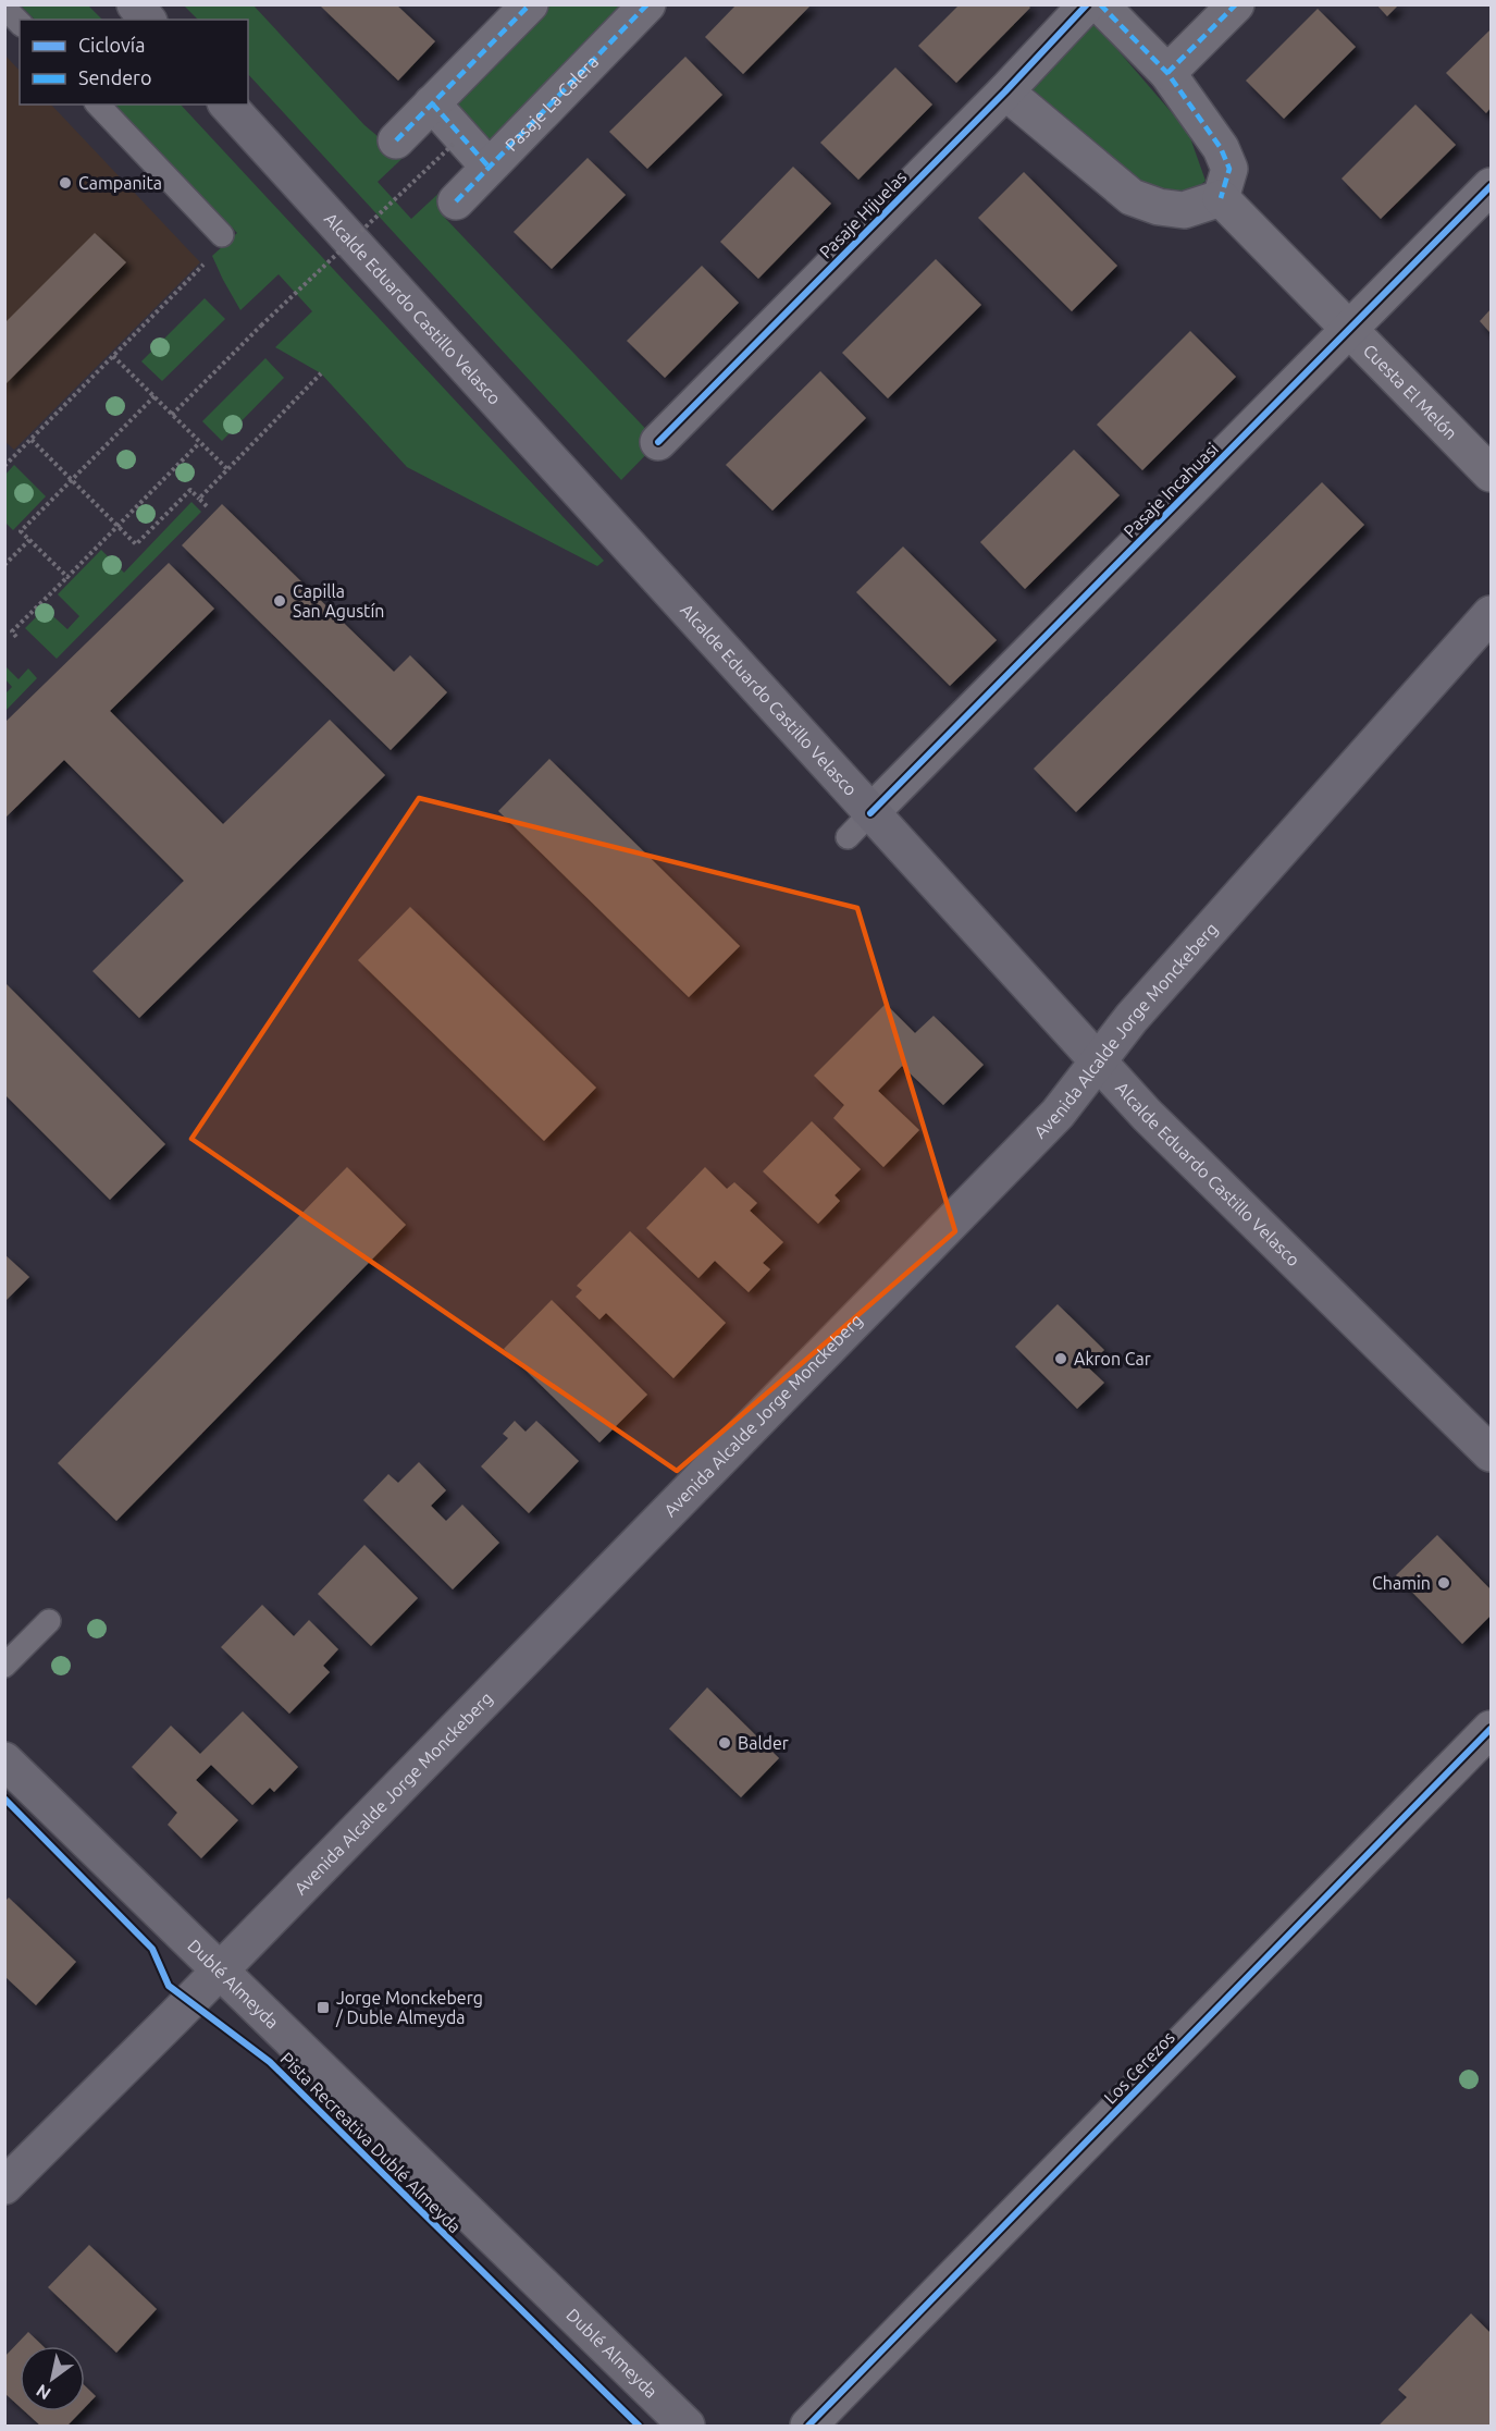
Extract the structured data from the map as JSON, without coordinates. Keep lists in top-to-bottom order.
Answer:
{
  "streets": {
    "main road": ["Alcalde Eduardo Castillo Velasco", "Avenida Alcalde Jorge Monckeberg", "Dublé Almeyda"],
    "street": [
      "Pasaje La Calera",
      "Pasaje Hijuelas",
      "Cuesta El Melón",
      "Pasaje Incahuasi",
      "Los Cerezos"
    ],
    "cycle path": ["Pista Recreativa Dublé Almeyda"]
  },
  "crossings": [
    ["Alcalde Eduardo Castillo Velasco", "Pasaje Incahuasi"],
    ["Alcalde Eduardo Castillo Velasco", "Avenida Alcalde Jorge Monckeberg"],
    ["Cuesta El Melón", "Pasaje Incahuasi"],
    ["Avenida Alcalde Jorge Monckeberg", "Dublé Almeyda"]
  ],
  "places": {
    "other": [
      "Campanita",
      "Capilla San Agustín",
      "Akron Car",
      "Chamin",
      "Balder"
    ],
    "transit": ["Jorge Monckeberg / Duble Almeyda"]
  },
  "legend": ["Ciclovía", "Sendero"],
  "north": "bottom left"
}
